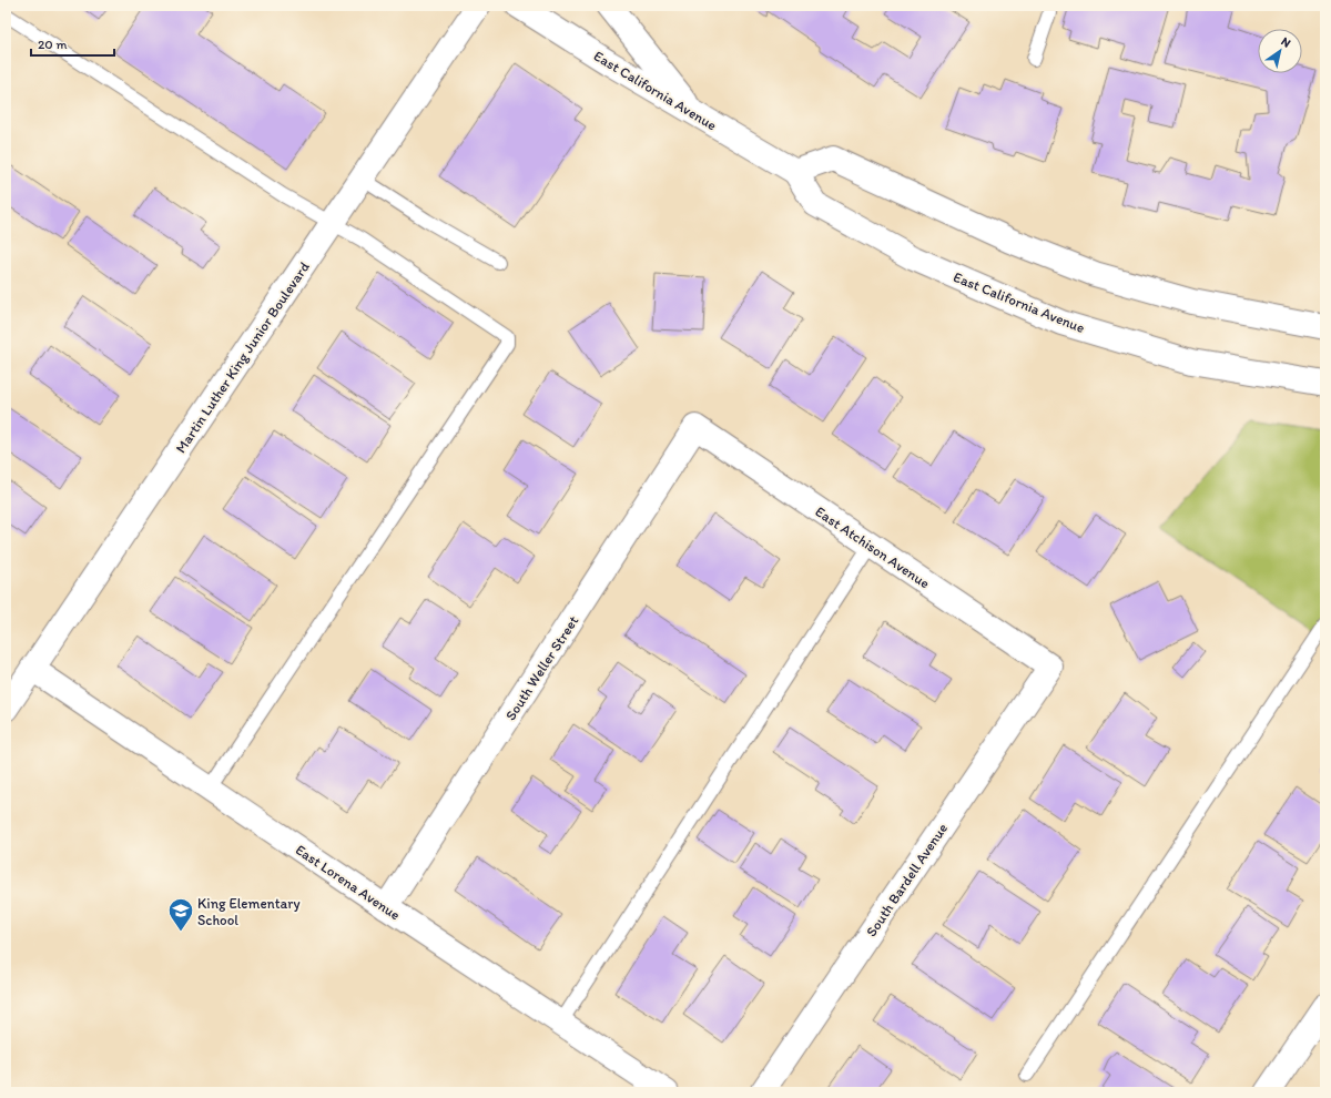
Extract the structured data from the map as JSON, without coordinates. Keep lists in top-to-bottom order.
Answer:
{
  "streets": {
    "street": [
      "East California Avenue",
      "Martin Luther King Junior Boulevard",
      "East Atchison Avenue",
      "South Weller Street",
      "South Bardell Avenue",
      "East Lorena Avenue"
    ]
  },
  "crossings": [
    ["Martin Luther King Junior Boulevard", "East Lorena Avenue"],
    ["East Atchison Avenue", "South Weller Street"],
    ["East Atchison Avenue", "South Bardell Avenue"],
    ["South Weller Street", "East Lorena Avenue"]
  ],
  "places": {
    "school or university": ["King Elementary School"]
  },
  "scale_bar": "20 m",
  "north": "top right"
}
